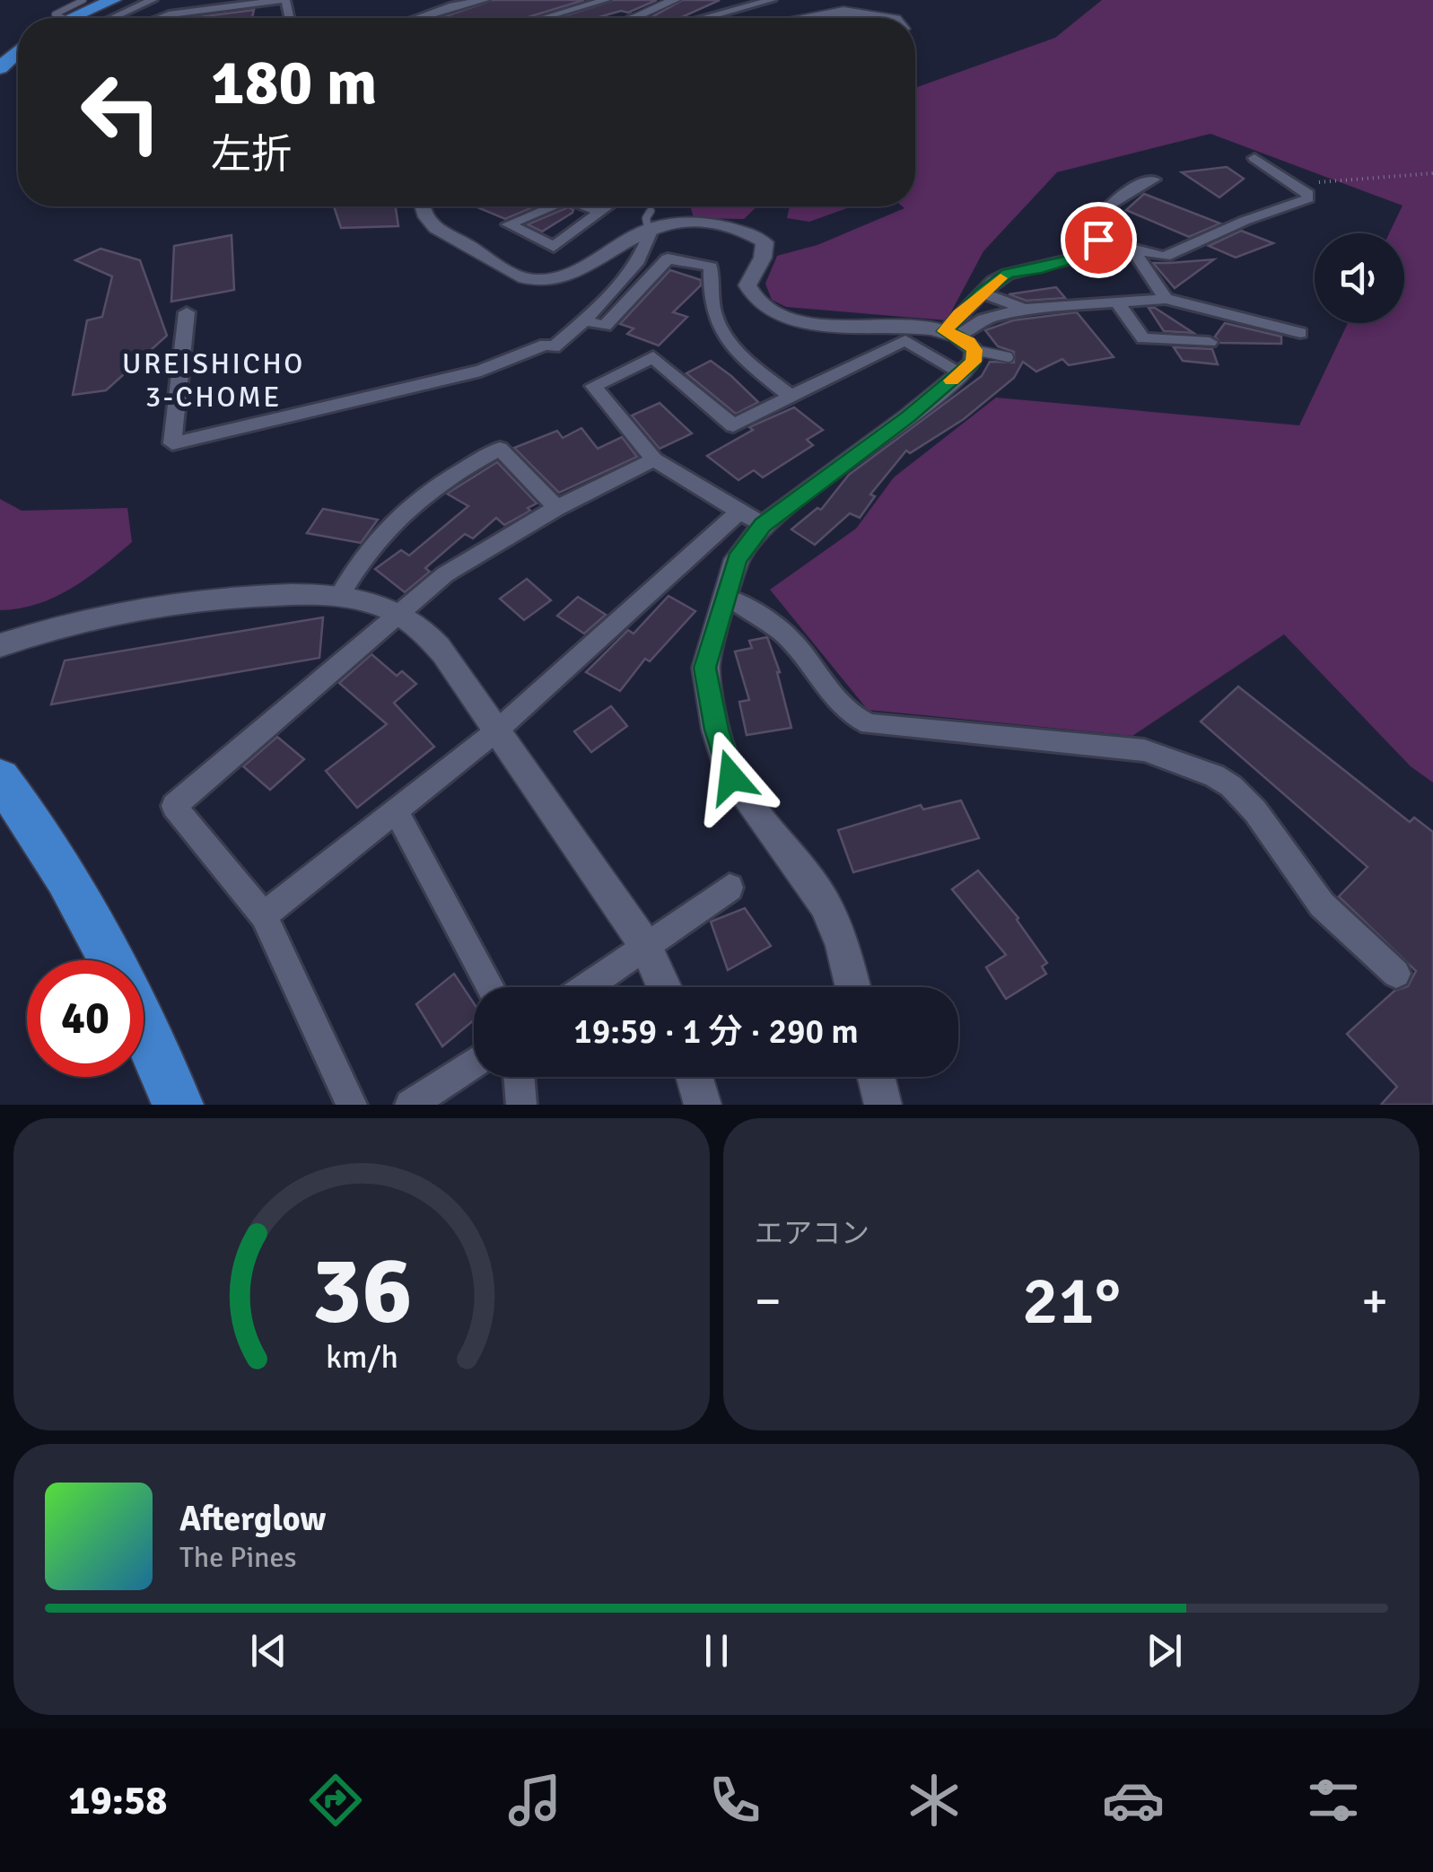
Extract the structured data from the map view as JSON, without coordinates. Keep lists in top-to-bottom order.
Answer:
{
  "districts": ["UREISHICHO 3-CHOME"],
  "page": {
    "turn": ["180 m", "左折"],
    "limit": "40",
    "trip": "19:59 · 1 分 · 290 m",
    "tile": "エアコン",
    "heat": ["−", "21°", "+"],
    "song": ["Afterglow", "The Pines"],
    "tabs": "19:58",
    "gauge": ["36", "km/h"]
  }
}
